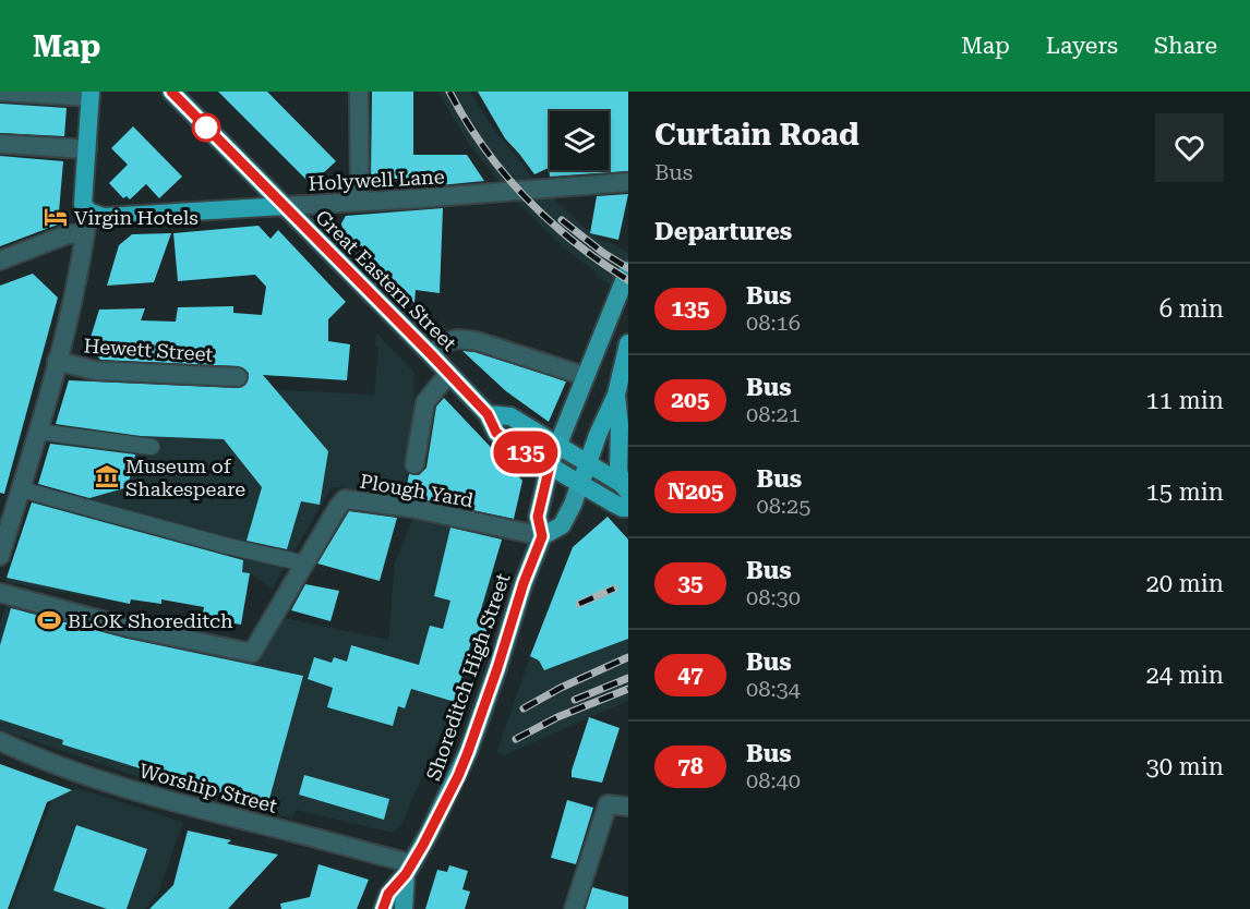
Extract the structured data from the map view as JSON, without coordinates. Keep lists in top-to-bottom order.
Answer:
{
  "streets": {
    "highway": ["Holywell Lane", "Great Eastern Street", "Shoreditch High Street"],
    "street": ["Hewett Street", "Plough Yard", "Worship Street"]
  },
  "crossings": [
    ["Holywell Lane", "Great Eastern Street"],
    ["Great Eastern Street", "Shoreditch High Street"],
    ["Plough Yard", "Shoreditch High Street"],
    ["Shoreditch High Street", "Worship Street"]
  ],
  "places": {
    "hotel": ["Virgin Hotels"],
    "museum": ["Museum of Shakespeare"],
    "sports": ["BLOK Shoreditch"]
  },
  "lines": ["bus line 135"],
  "page": {
    "header": "Map",
    "nav": ["Map", "Layers", "Share"],
    "on_map": "135",
    "heading": [
      ["Curtain Road", "Bus"],
      "Departures"
    ],
    "list": [
      {
        "mark": "135",
        "name": "Bus",
        "note": "08:16",
        "value": "6 min"
      },
      {
        "mark": "205",
        "name": "Bus",
        "note": "08:21",
        "value": "11 min"
      },
      {
        "mark": "N205",
        "name": "Bus",
        "note": "08:25",
        "value": "15 min"
      },
      {
        "mark": "35",
        "name": "Bus",
        "note": "08:30",
        "value": "20 min"
      },
      {
        "mark": "47",
        "name": "Bus",
        "note": "08:34",
        "value": "24 min"
      },
      {
        "mark": "78",
        "name": "Bus",
        "note": "08:40",
        "value": "30 min"
      }
    ]
  }
}
